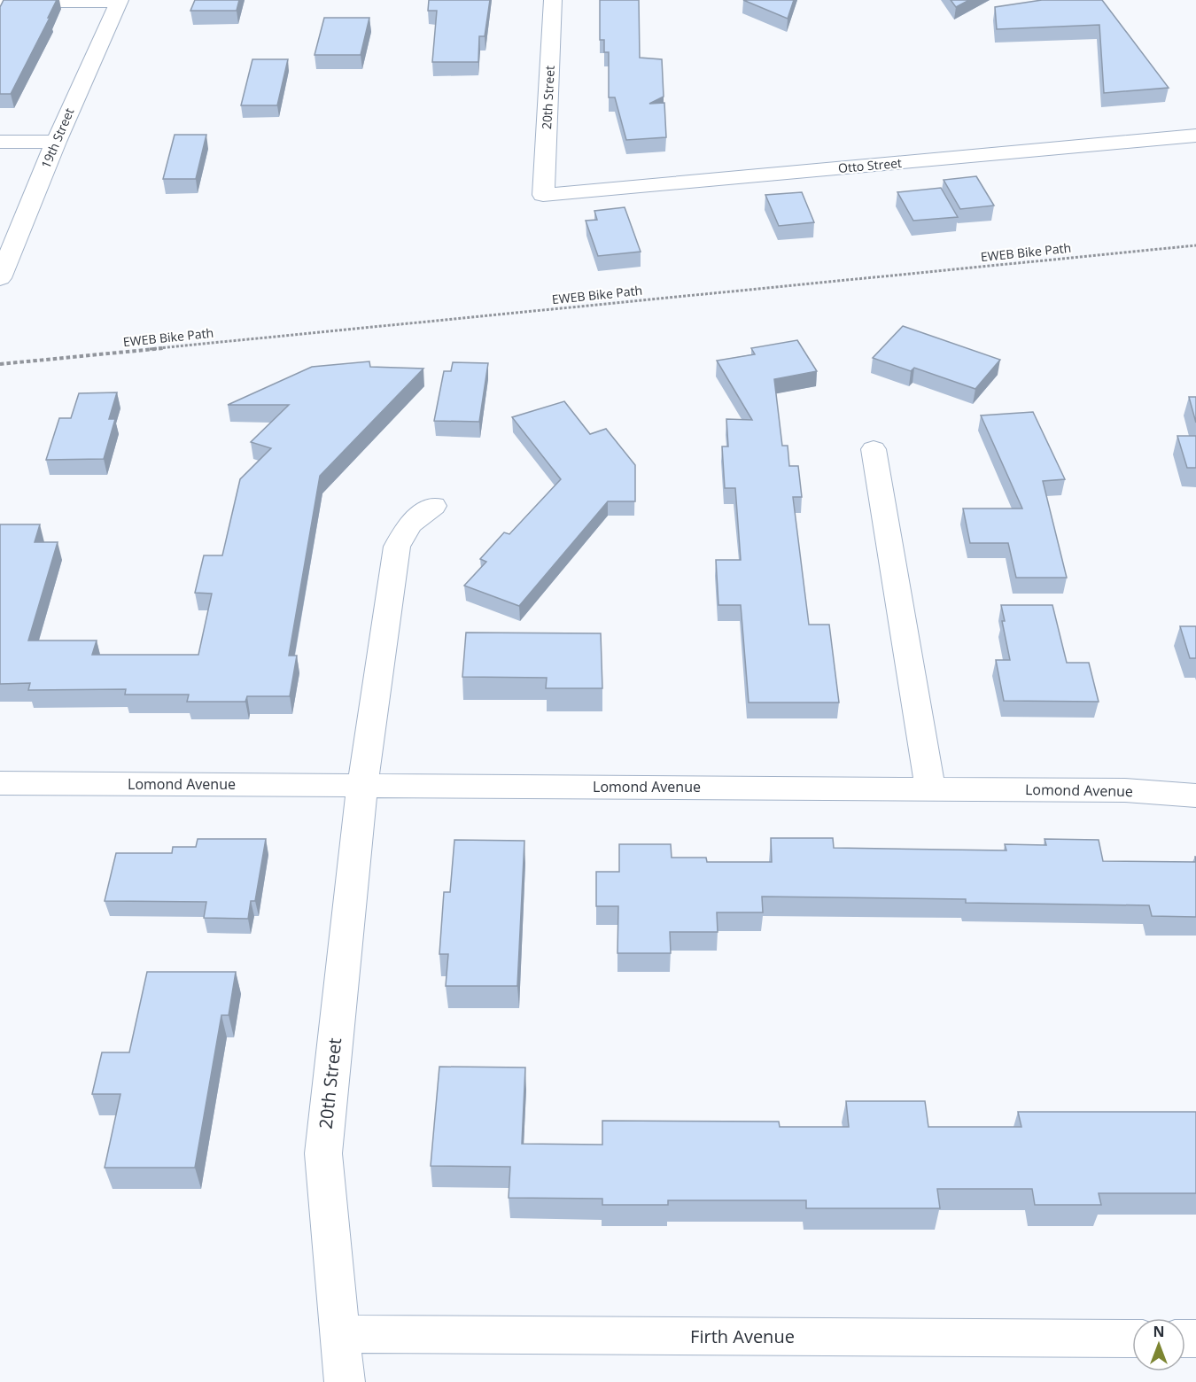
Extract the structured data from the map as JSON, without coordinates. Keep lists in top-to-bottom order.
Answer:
{
  "streets": {
    "street": [
      "20th Street",
      "19th Street",
      "Otto Street",
      "Lomond Avenue",
      "Firth Avenue"
    ],
    "path": ["EWEB Bike Path"]
  },
  "crossings": [
    ["20th Street", "Otto Street"],
    ["20th Street", "Lomond Avenue"],
    ["20th Street", "Firth Avenue"]
  ],
  "north": "top"
}
